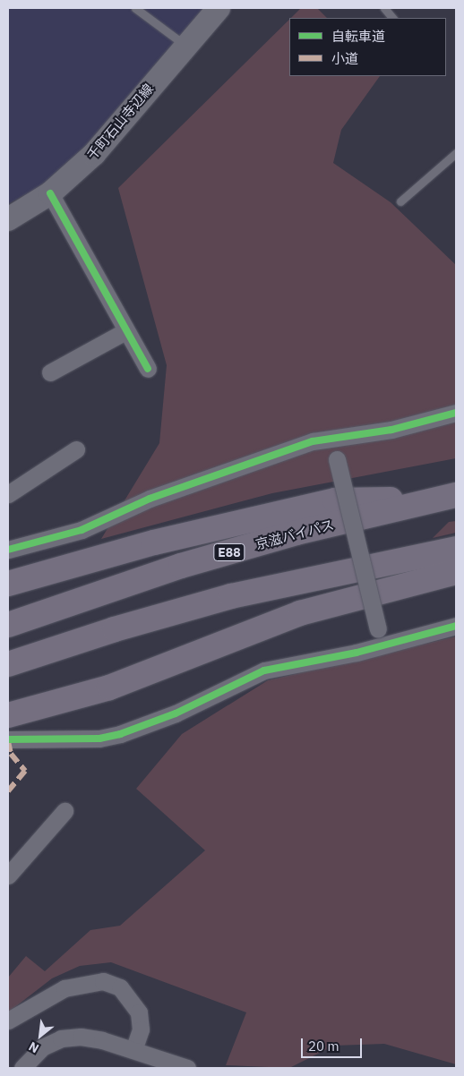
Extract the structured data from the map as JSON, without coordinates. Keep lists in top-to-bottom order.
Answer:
{
  "streets": {
    "highway": ["京滋バイパス", "E88"],
    "main road": ["千町石山寺辺線"]
  },
  "legend": ["自転車道", "小道"],
  "scale_bar": "20 m",
  "north": "bottom left"
}
